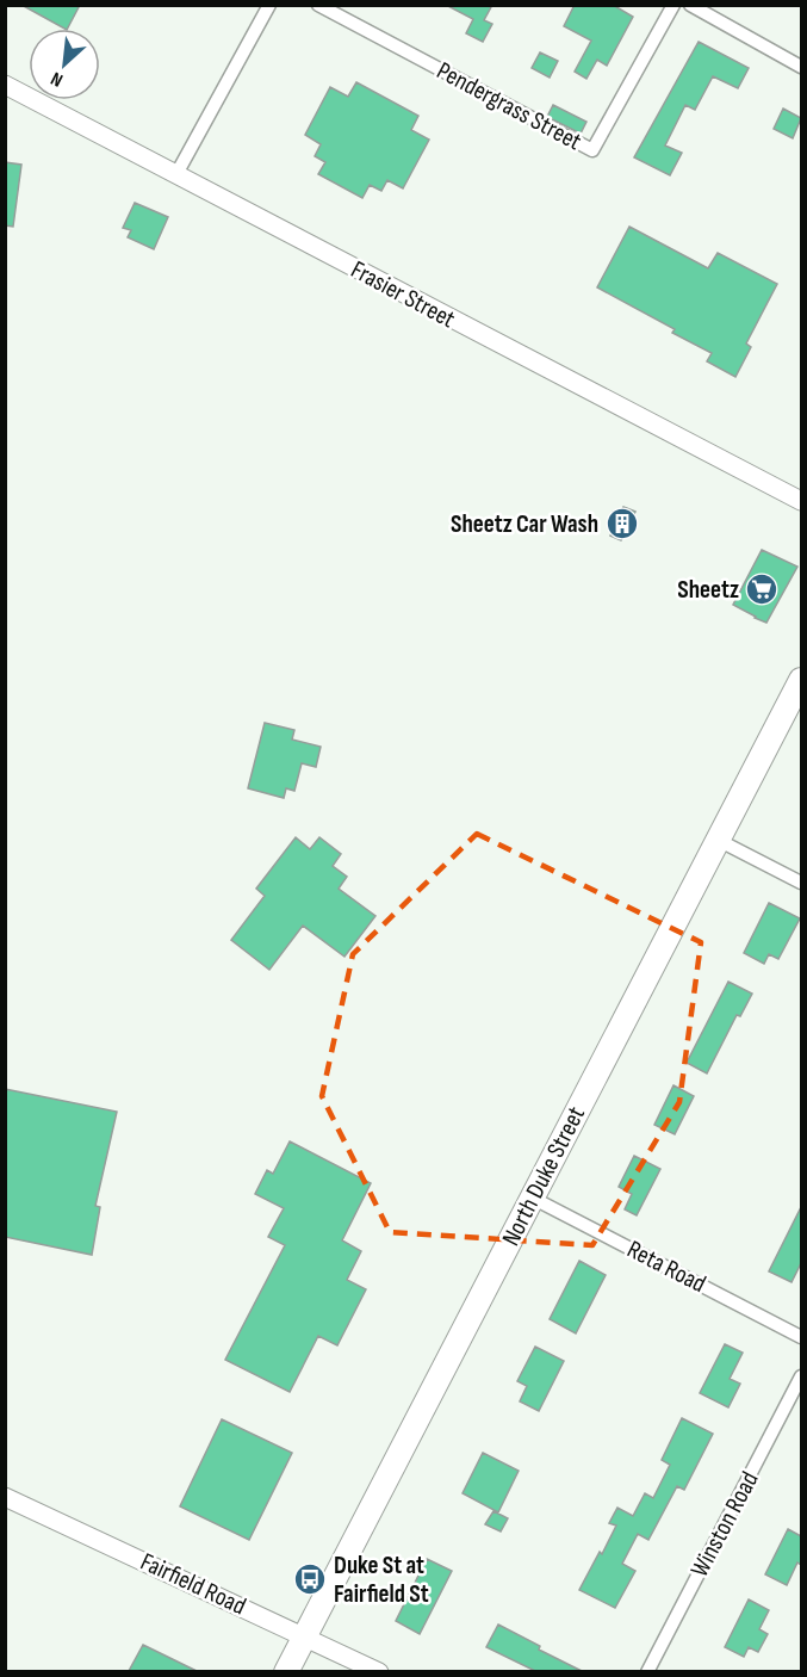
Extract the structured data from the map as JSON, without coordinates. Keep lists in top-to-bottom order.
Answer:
{
  "streets": {
    "highway": ["North Duke Street"],
    "street": [
      "Pendergrass Street",
      "Frasier Street",
      "Reta Road",
      "Winston Road",
      "Fairfield Road"
    ]
  },
  "crossings": [
    ["North Duke Street", "Reta Road"],
    ["North Duke Street", "Fairfield Road"]
  ],
  "places": {
    "building": ["Sheetz Car Wash"],
    "supermarket": ["Sheetz"],
    "bus stop": ["Duke St at Fairfield St"]
  },
  "north": "bottom left"
}
